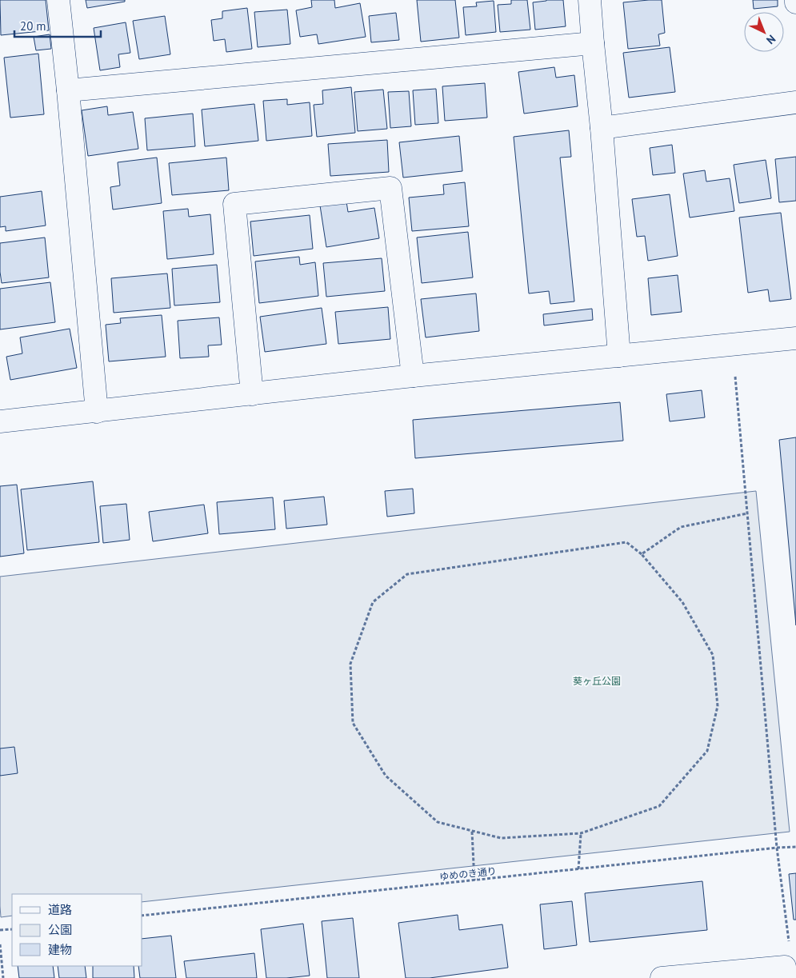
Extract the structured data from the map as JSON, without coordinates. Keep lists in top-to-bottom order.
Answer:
{
  "streets": {
    "path": ["ゆめのき通り"]
  },
  "parks": ["葵ヶ丘公園"],
  "legend": ["道路", "公園", "建物"],
  "scale_bar": "20 m",
  "north": "bottom right"
}
